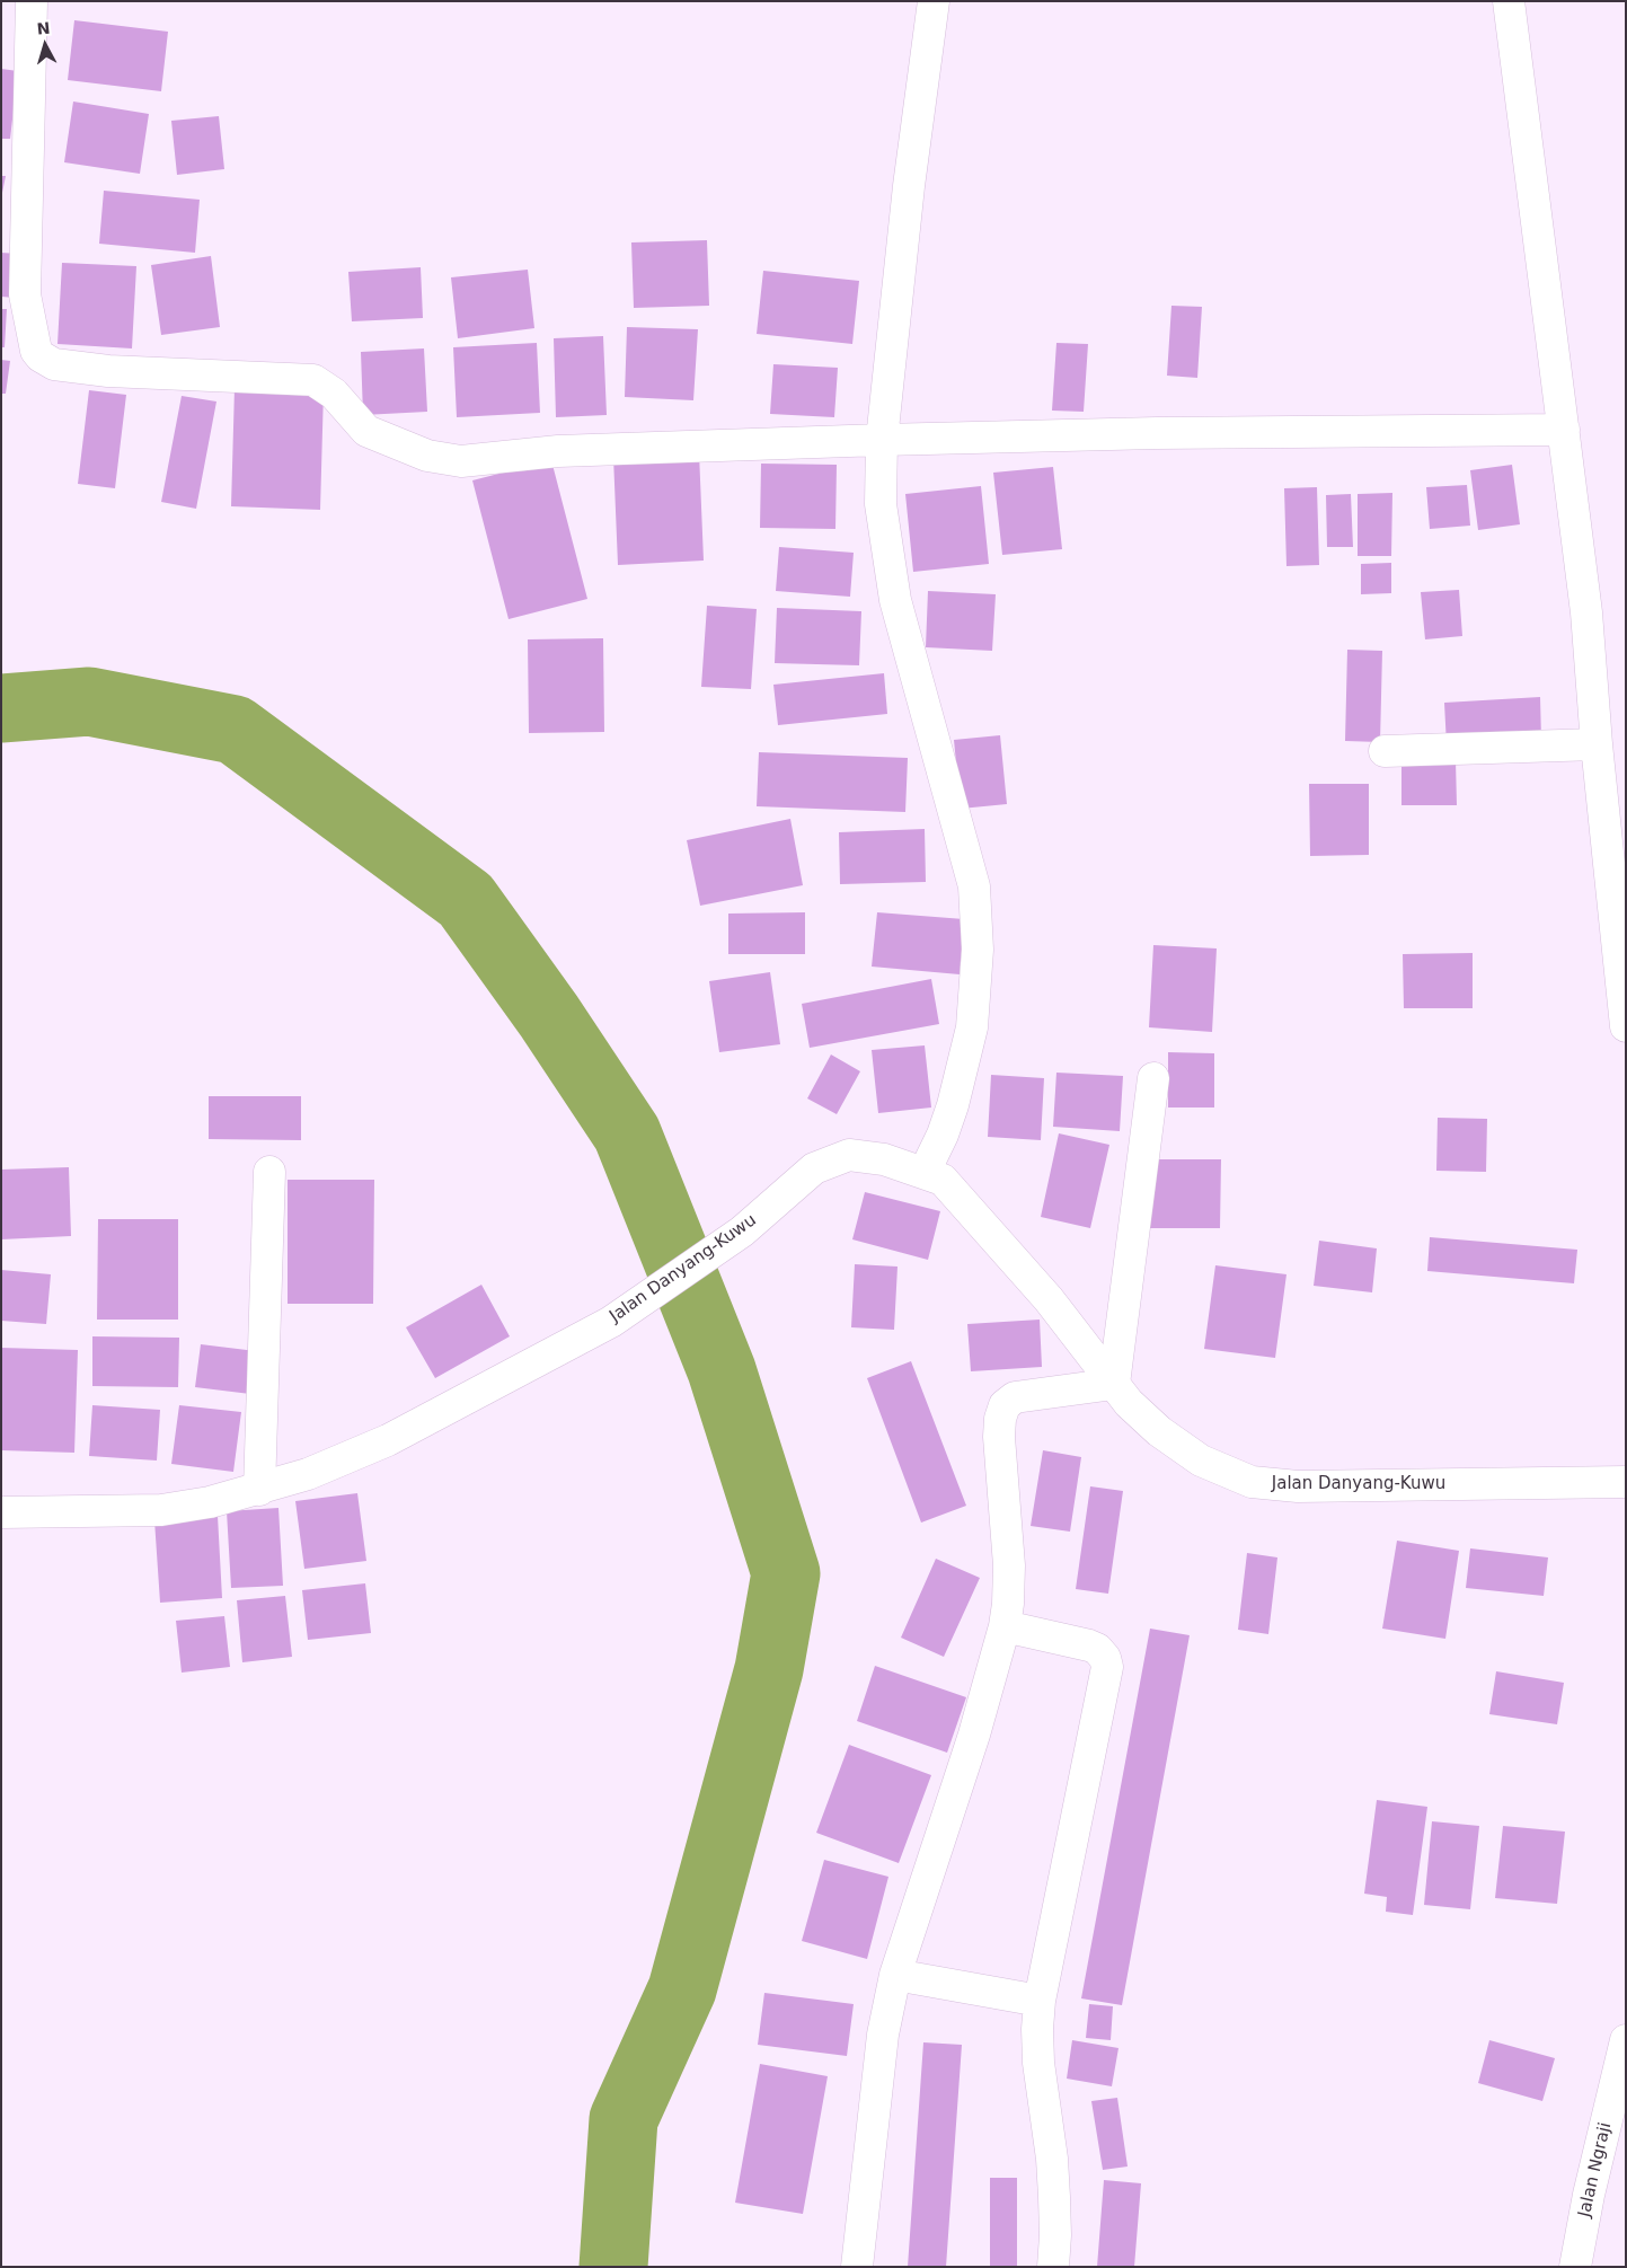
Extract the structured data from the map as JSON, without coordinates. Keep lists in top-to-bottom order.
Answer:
{
  "streets": {
    "street": ["Jalan Danyang-Kuwu", "Jalan Ngraji"]
  },
  "north": "top"
}
